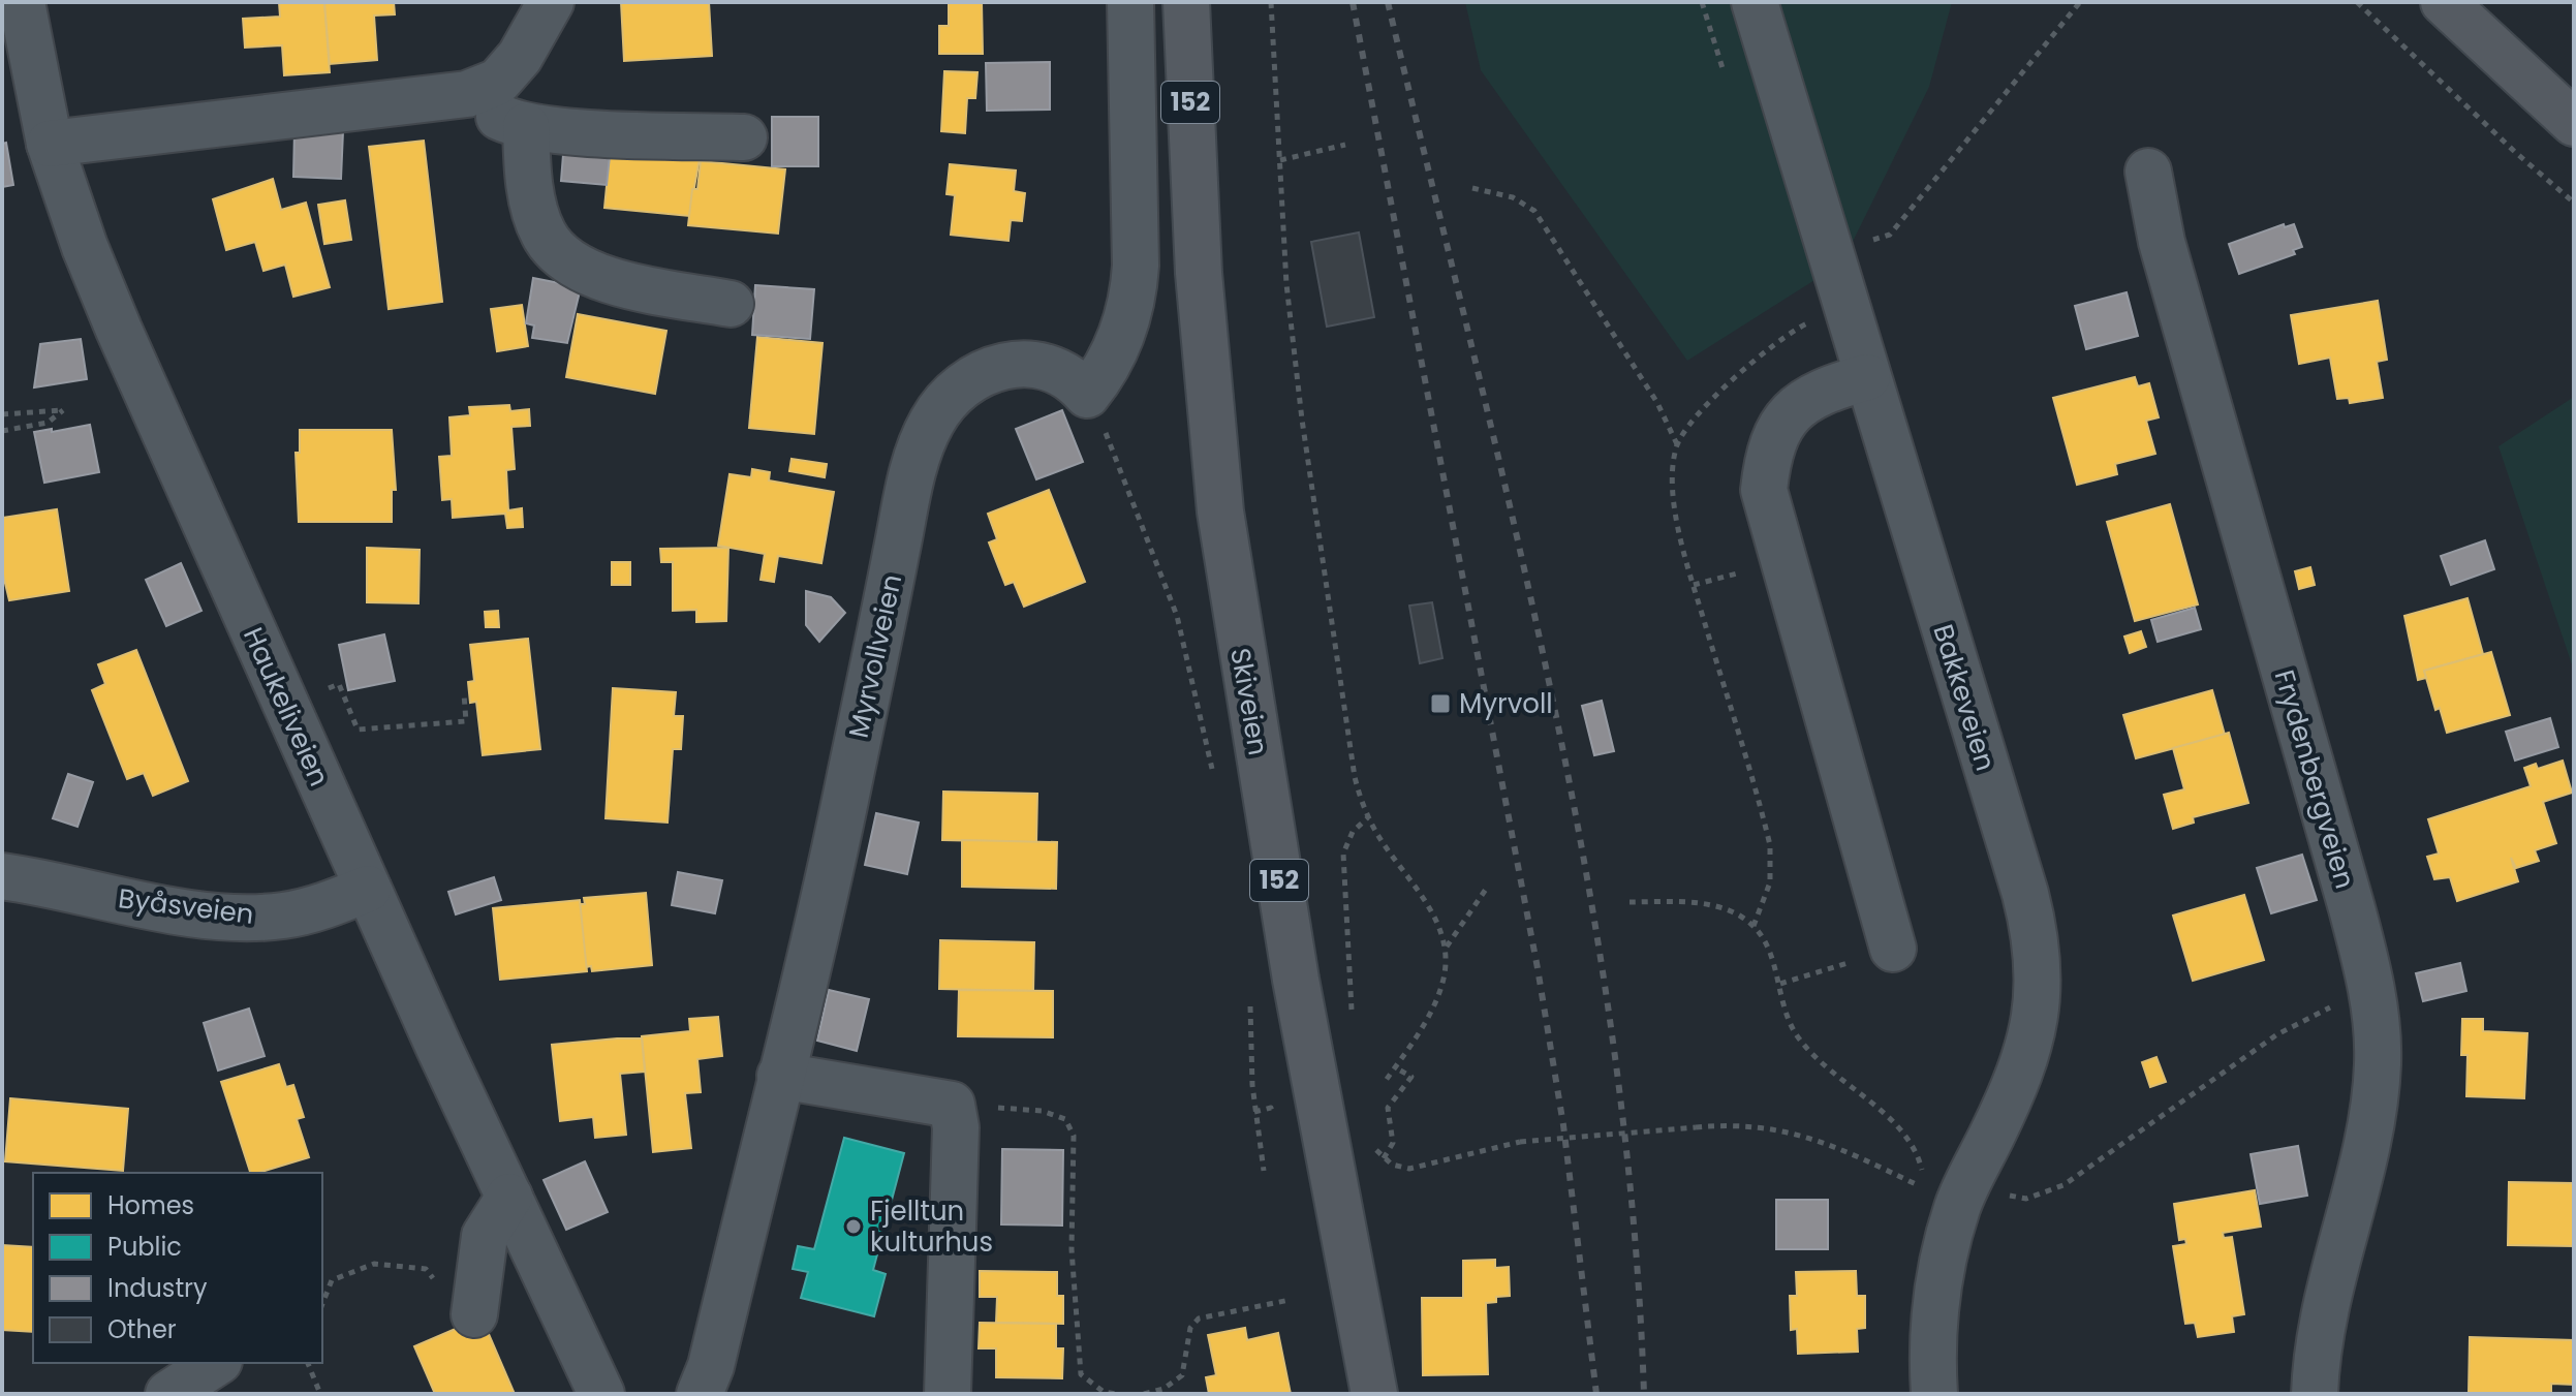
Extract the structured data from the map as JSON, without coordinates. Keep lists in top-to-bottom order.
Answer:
{
  "streets": {
    "main road": ["152", "Skiveien"],
    "street": [
      "Myrvollveien",
      "Bakkeveien",
      "Haukeliveien",
      "Frydenbergveien",
      "Byåsveien"
    ]
  },
  "crossings": [
    ["Haukeliveien", "Byåsveien"]
  ],
  "places": {
    "transit": ["Myrvoll"],
    "other": ["Fjelltun kulturhus"]
  },
  "legend": [
    "Homes",
    "Public",
    "Industry",
    "Other"
  ]
}
